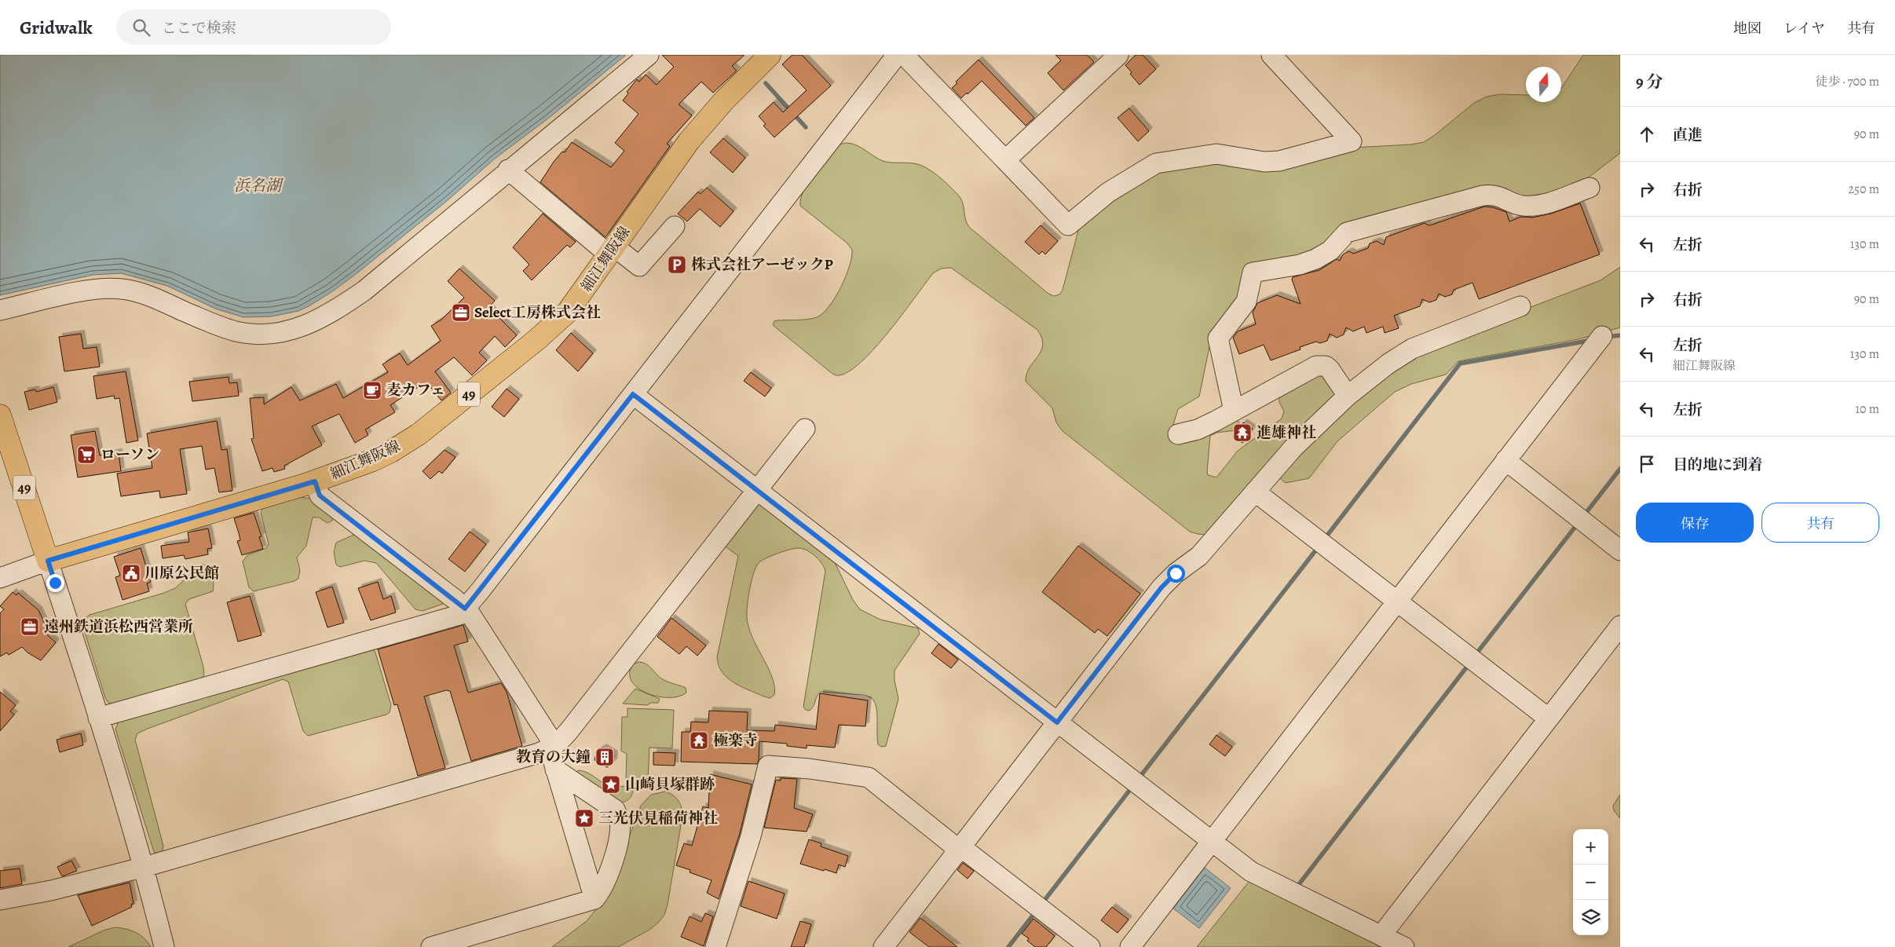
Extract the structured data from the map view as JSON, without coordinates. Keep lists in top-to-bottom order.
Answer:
{
  "streets": {
    "main road": ["細江舞阪線", "49"]
  },
  "crossings": [
    ["細江舞阪線", "49"]
  ],
  "water": ["浜名湖"],
  "places": {
    "parking": ["株式会社アーゼックP"],
    "office": ["Select工房株式会社", "遠州鉄道浜松西営業所"],
    "cafe": ["麦カフェ"],
    "temple": ["進雄神社", "極楽寺"],
    "supermarket": ["ローソン"],
    "public building": ["川原公民館"],
    "building": ["教育の大鐘"],
    "place": ["山崎貝塚群跡", "三光伏見稲荷神社"]
  },
  "north": "top",
  "page": {
    "header": "Gridwalk",
    "search": "ここで検索",
    "nav": ["地図", "レイヤ", "共有"],
    "heading": ["9 分", "徒歩 · 700 m"],
    "list": [
      ["直進", "90 m"],
      ["右折", "250 m"],
      ["左折", "130 m"],
      ["右折", "90 m"],
      ["左折", "細江舞阪線", "130 m"],
      ["左折", "10 m"],
      "目的地に到着"
    ],
    "buttons": ["保存", "共有"],
    "map_buttons": ["+", "−"]
  }
}
